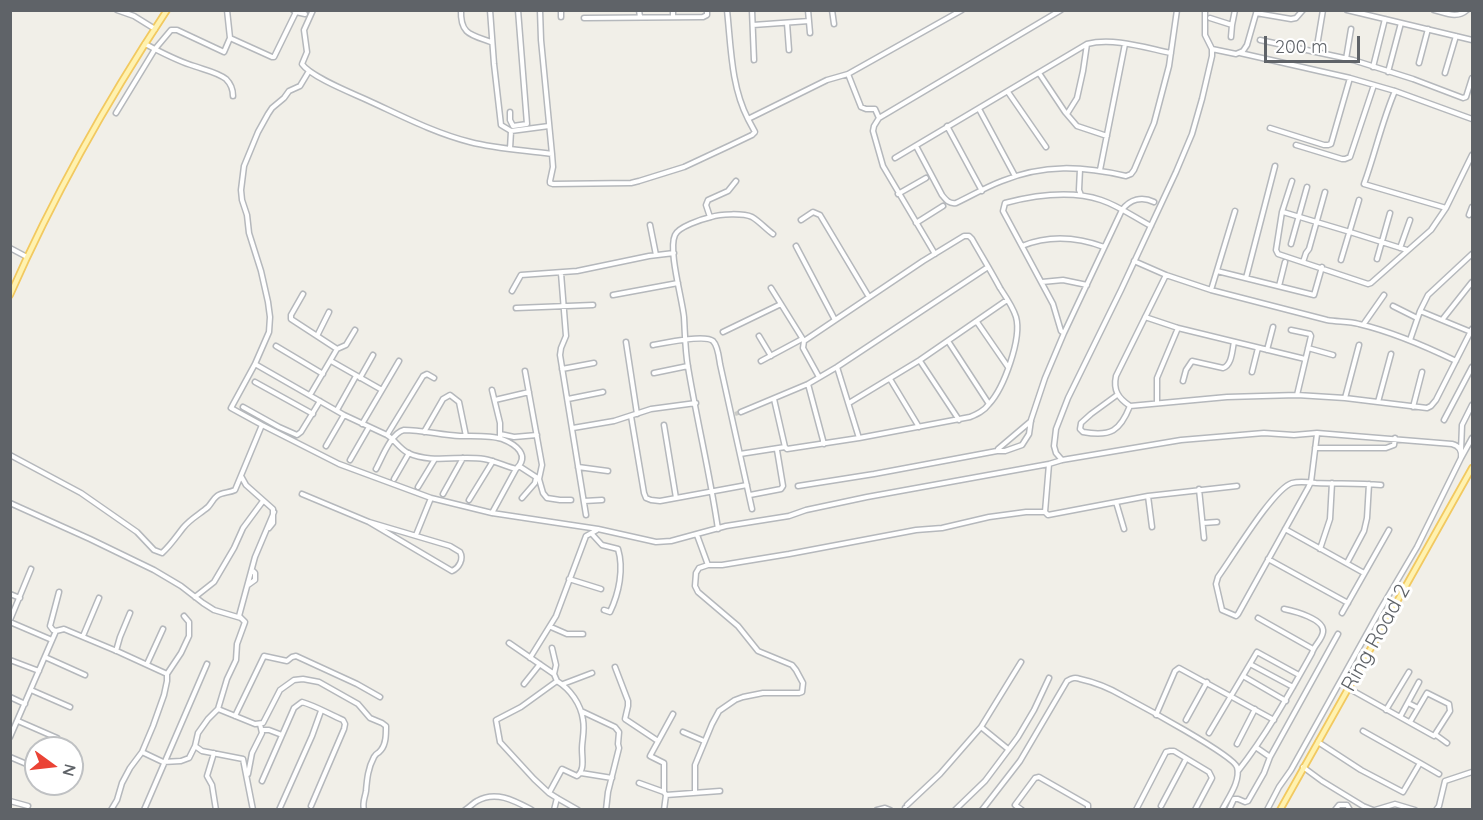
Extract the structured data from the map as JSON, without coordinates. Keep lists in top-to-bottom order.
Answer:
{
  "streets": {
    "main road": ["Ring Road 2"]
  },
  "scale_bar": "200 m",
  "north": "right"
}
